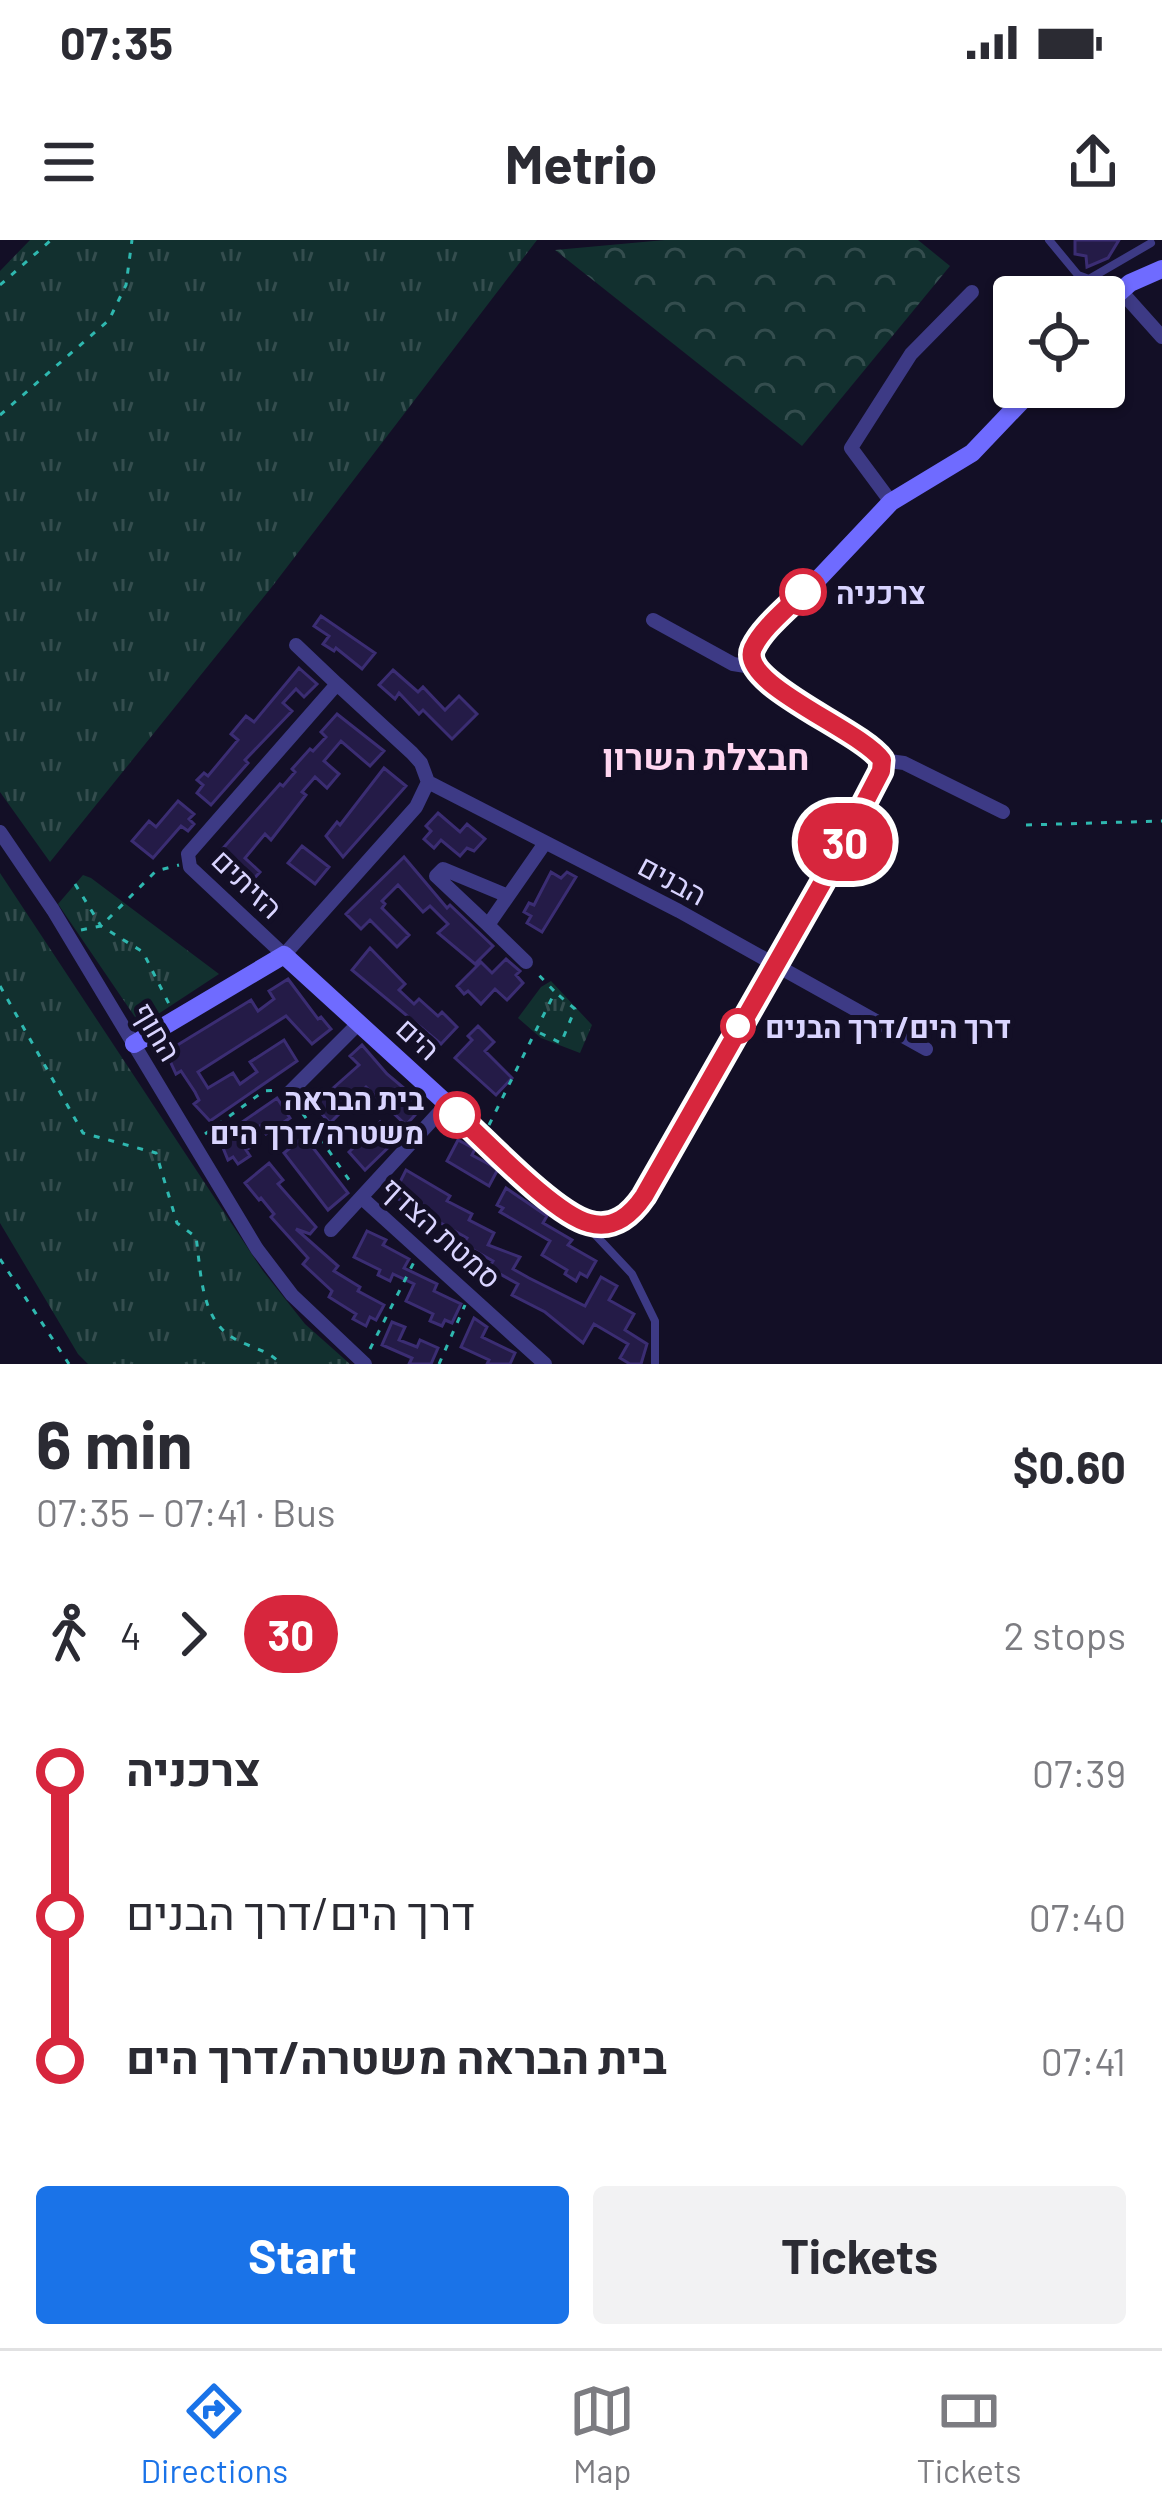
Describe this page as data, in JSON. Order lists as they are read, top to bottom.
{
  "streets": {
    "street": [
      "הבנים",
      "הזיתים",
      "החוף",
      "הים",
      "סמטת הצדף"
    ]
  },
  "crossings": [
    ["הבנים", "הזיתים"],
    ["הזיתים", "הים"]
  ],
  "districts": ["חבצלת השרון"],
  "places": ["צרכניה", "דרך הים/דרך הבנים", "בית הבראה משטרה/דרך הים"],
  "lines": ["bus line 30"],
  "page": {
    "status": "07:35",
    "header": "Metrio",
    "on_map": "30",
    "heading": ["6 min", "07:35 – 07:41 · Bus", "$0.60"],
    "legs": ["4", "30", "2 stops"],
    "list": [
      {
        "name": "צרכניה",
        "value": "07:39"
      },
      {
        "name": "דרך הים/דרך הבנים",
        "value": "07:40"
      },
      {
        "name": "בית הבראה משטרה/דרך הים",
        "value": "07:41"
      }
    ],
    "buttons": ["Start", "Tickets"],
    "tabs": ["Directions", "Map", "Tickets"]
  }
}
